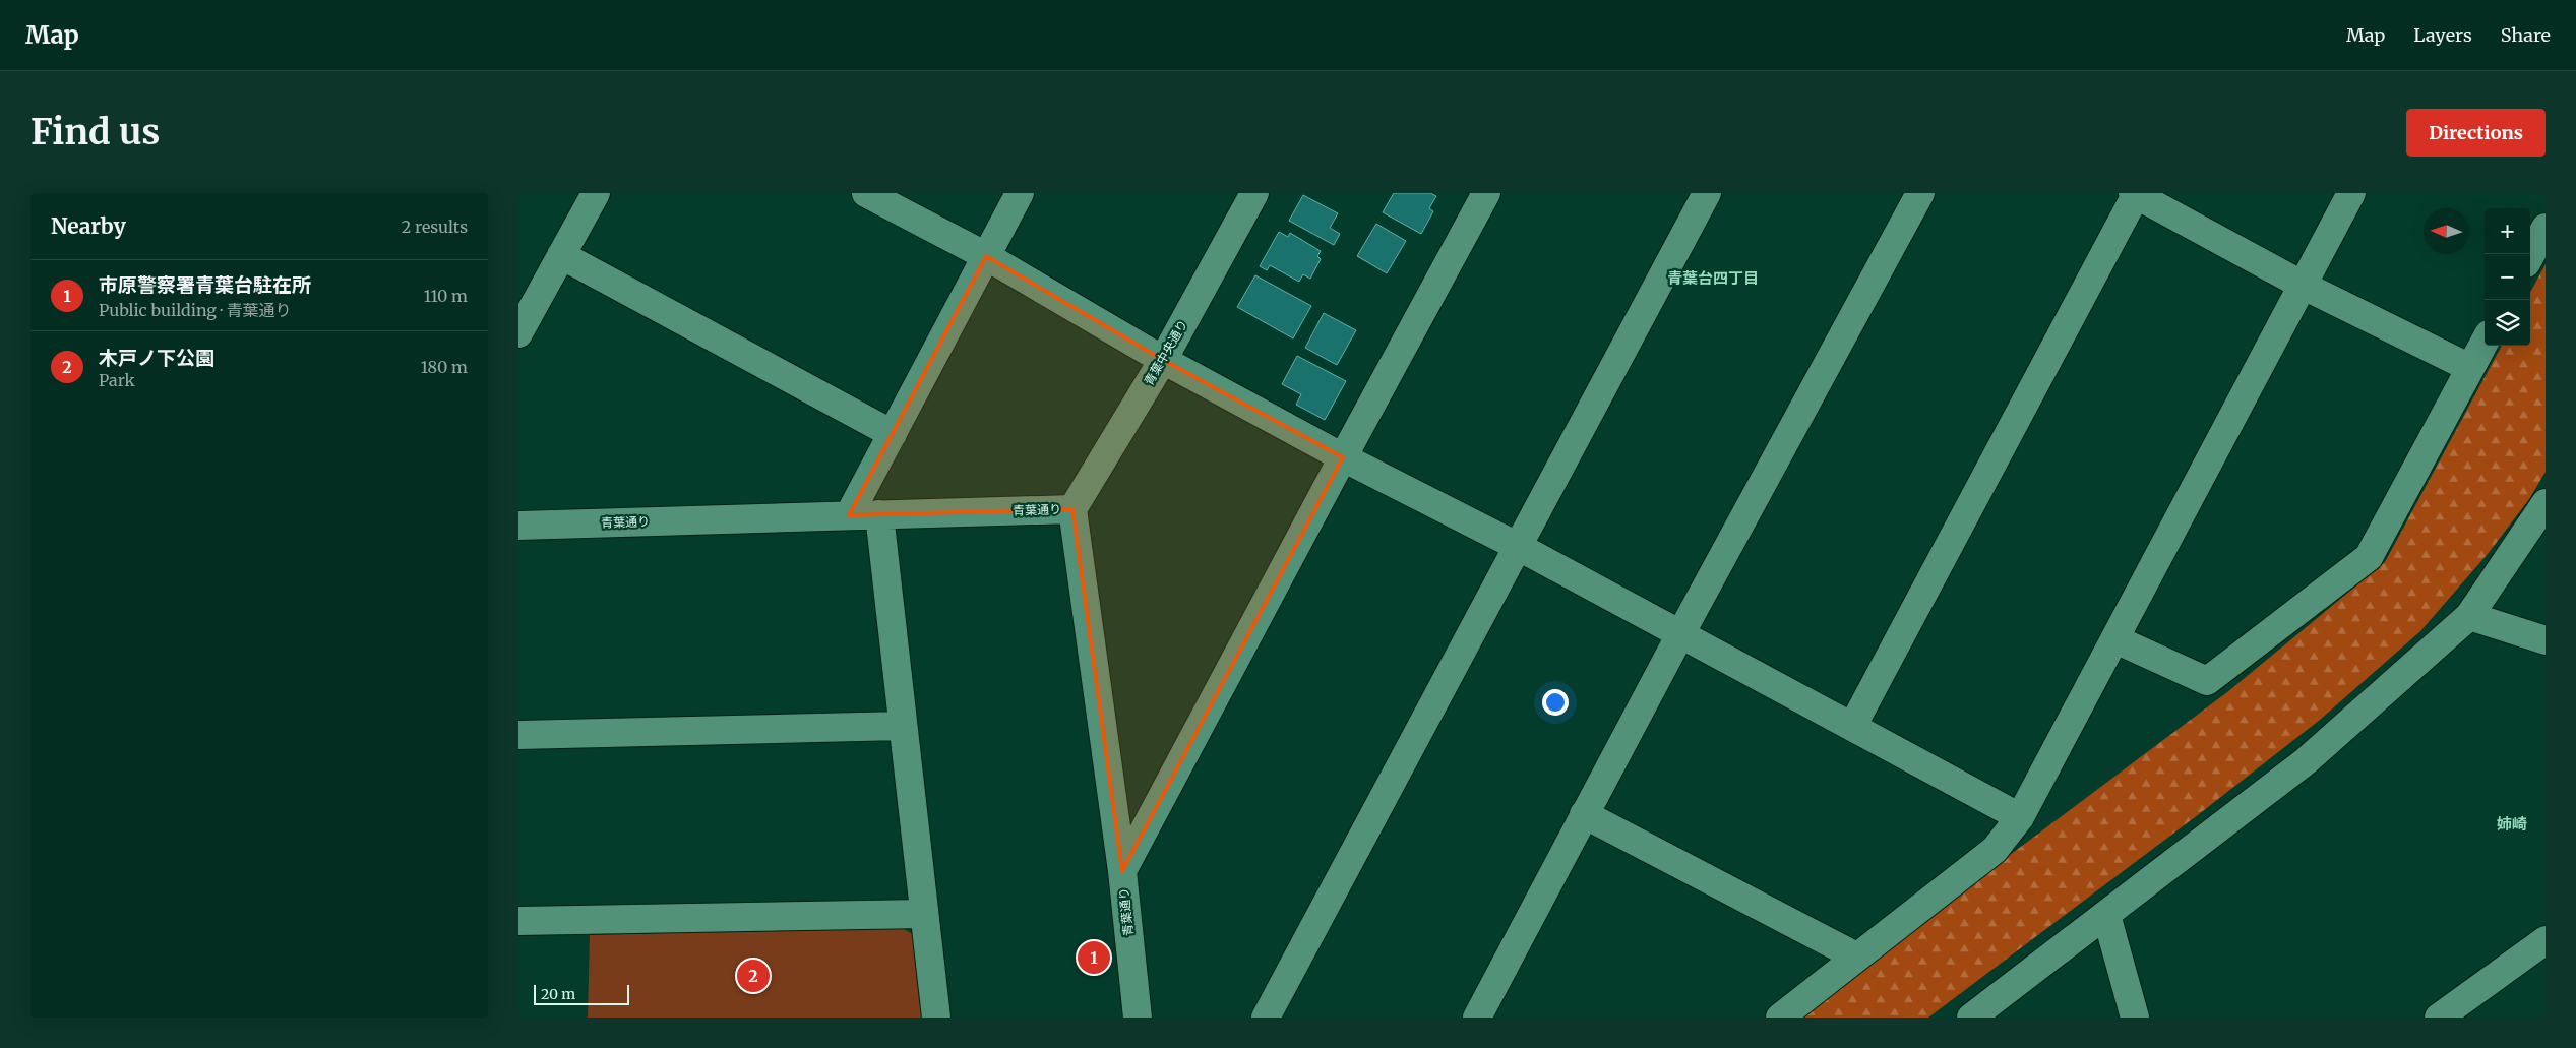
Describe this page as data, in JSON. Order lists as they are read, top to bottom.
{
  "streets": {
    "street": ["青葉中央通り", "青葉通り"]
  },
  "crossings": [
    ["青葉中央通り", "青葉通り"]
  ],
  "districts": ["青葉台四丁目", "姉崎"],
  "scale_bar": "20 m",
  "north": "left",
  "page": {
    "header": "Map",
    "nav": ["Map", "Layers", "Share"],
    "buttons": "Directions",
    "title": "Find us",
    "heading": ["Nearby", "2 results"],
    "map_buttons": ["+", "−"],
    "list": [
      {
        "mark": "1",
        "name": "市原警察署青葉台駐在所",
        "note": "Public building · 青葉通り",
        "value": "110 m"
      },
      {
        "mark": "2",
        "name": "木戸ノ下公園",
        "note": "Park",
        "value": "180 m"
      }
    ],
    "pins": ["1", "2"],
    "scale": "20 m"
  }
}
